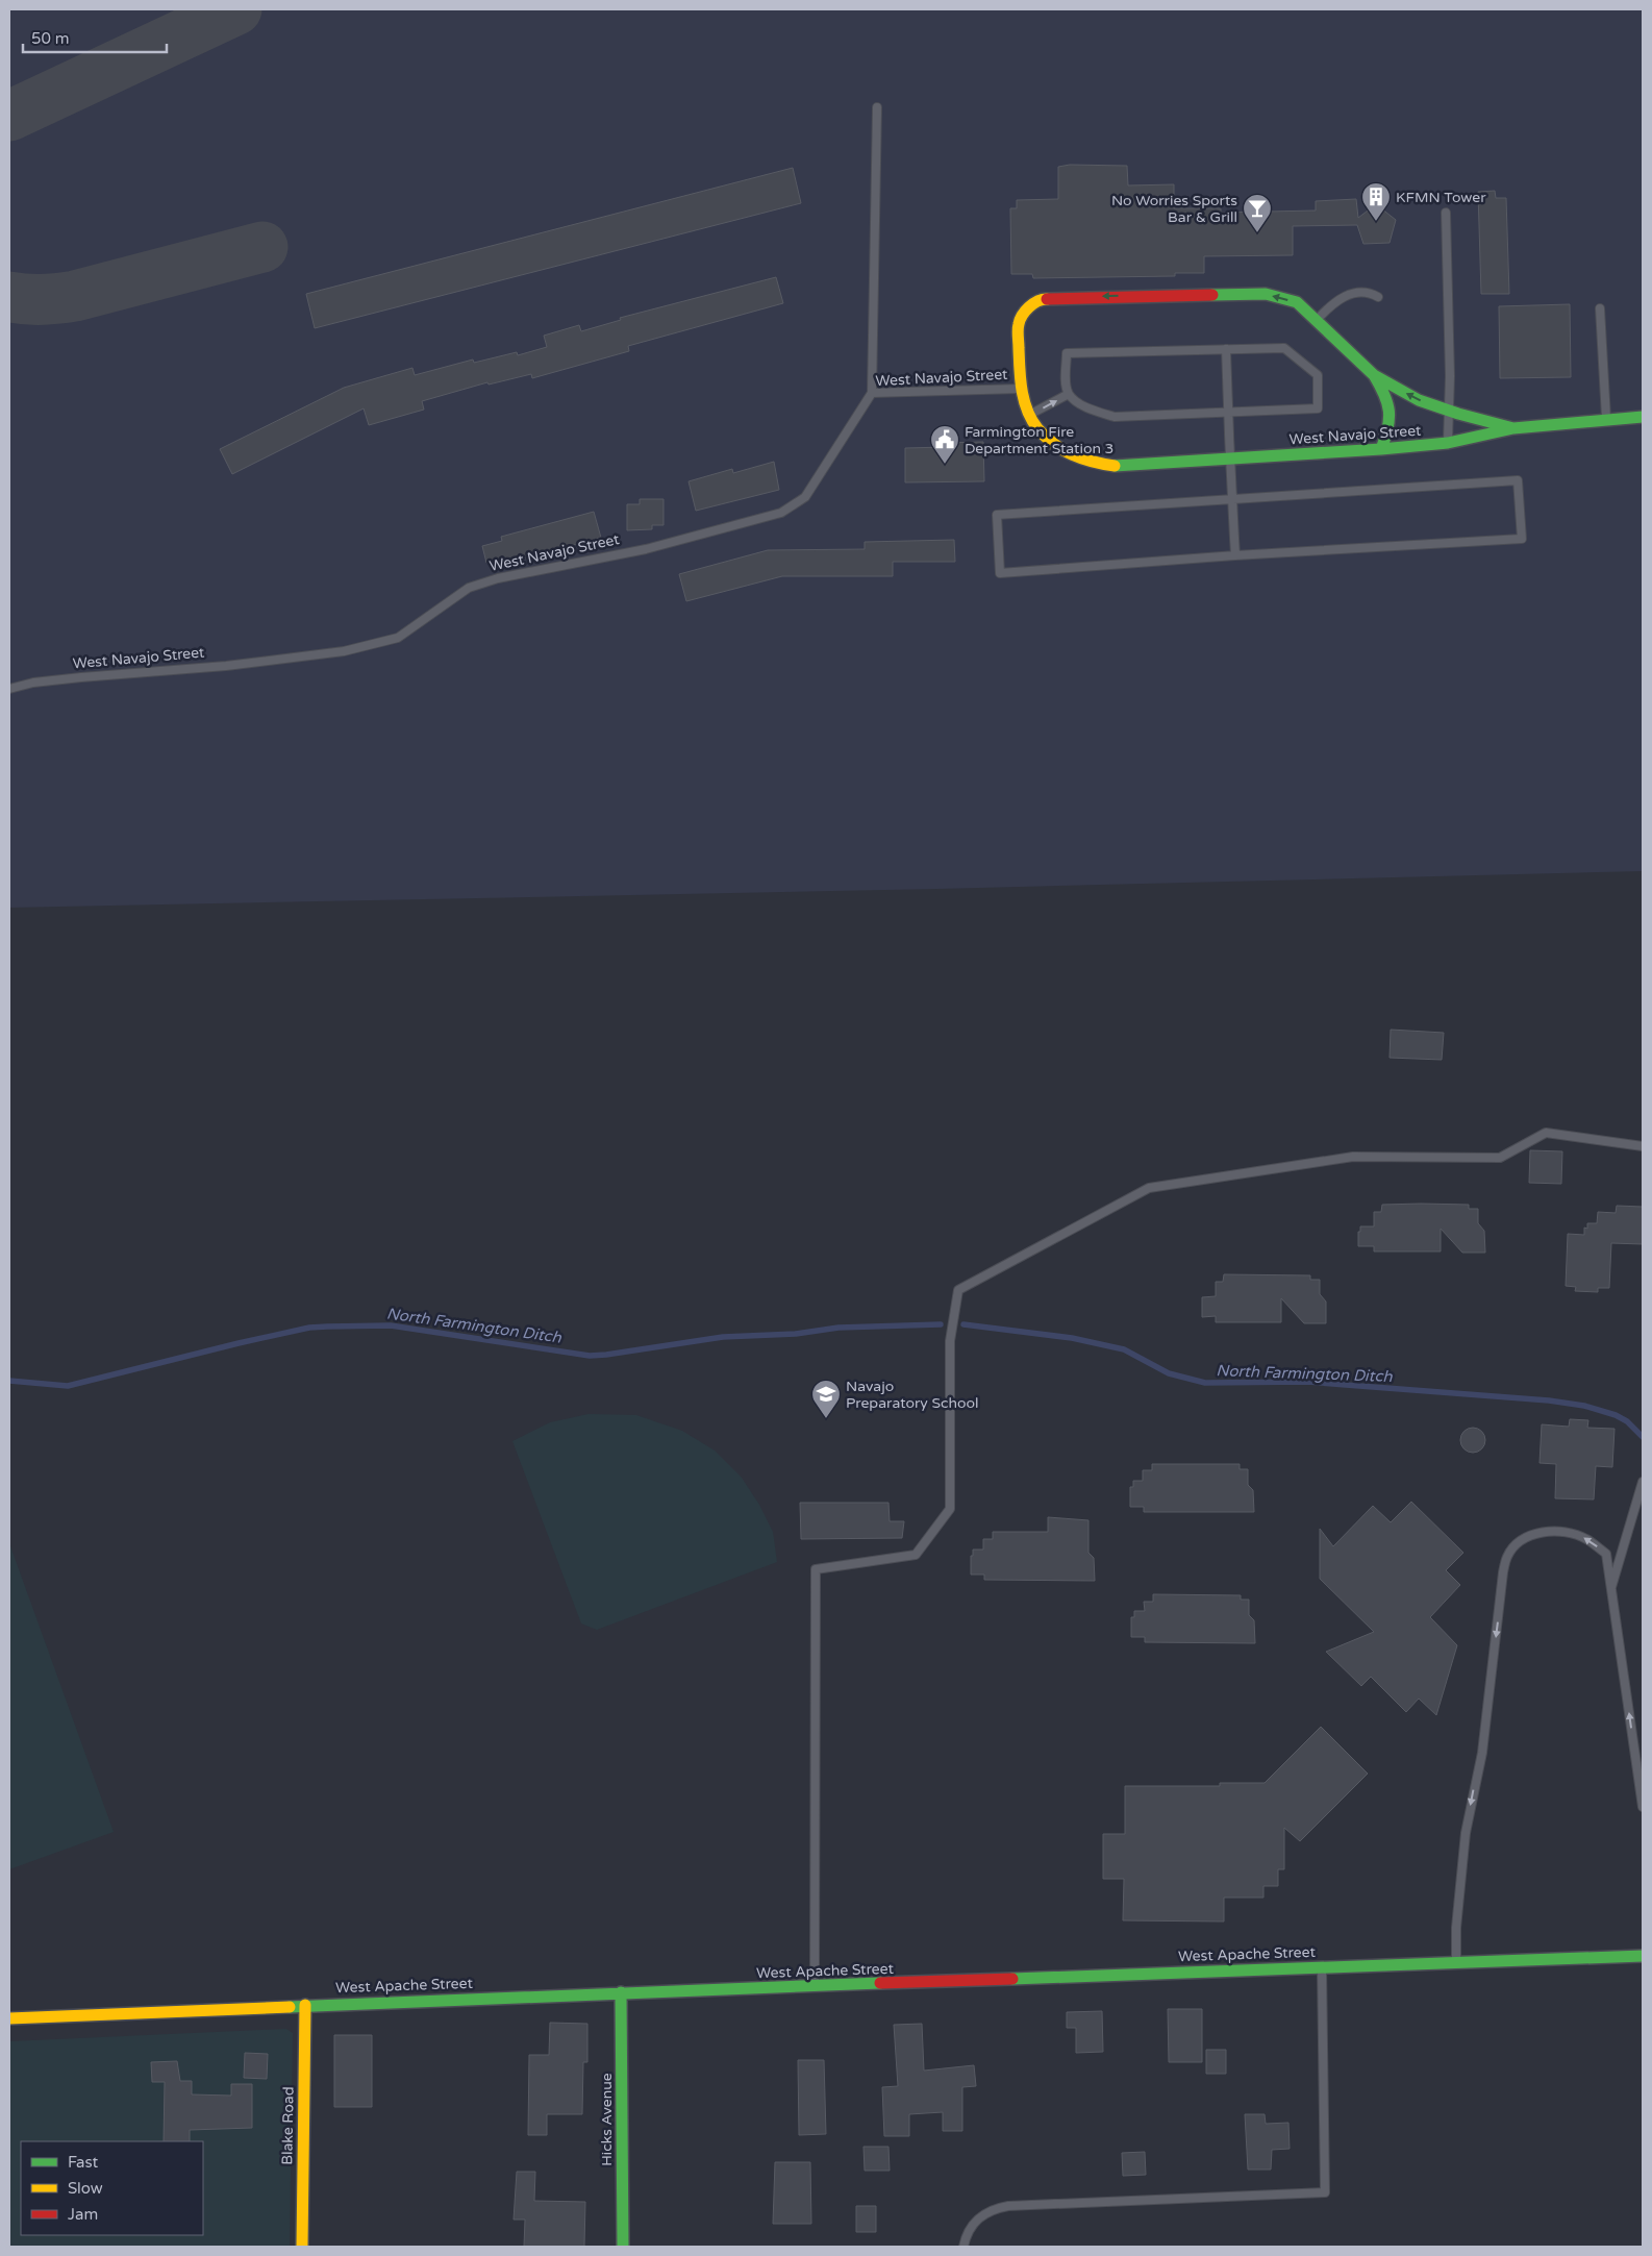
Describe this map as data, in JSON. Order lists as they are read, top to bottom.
{
  "streets": {
    "street": [
      "West Navajo Street",
      "West Apache Street",
      "Hicks Avenue",
      "Blake Road"
    ]
  },
  "crossings": [
    ["West Apache Street", "Hicks Avenue"],
    ["West Apache Street", "Blake Road"]
  ],
  "water": ["North Farmington Ditch"],
  "places": {
    "building": ["KFMN Tower"],
    "bar": ["No Worries Sports Bar & Grill"],
    "public building": ["Farmington Fire Department Station 3"],
    "school or university": ["Navajo Preparatory School"]
  },
  "legend": ["Fast", "Slow", "Jam"],
  "scale_bar": "50 m"
}
